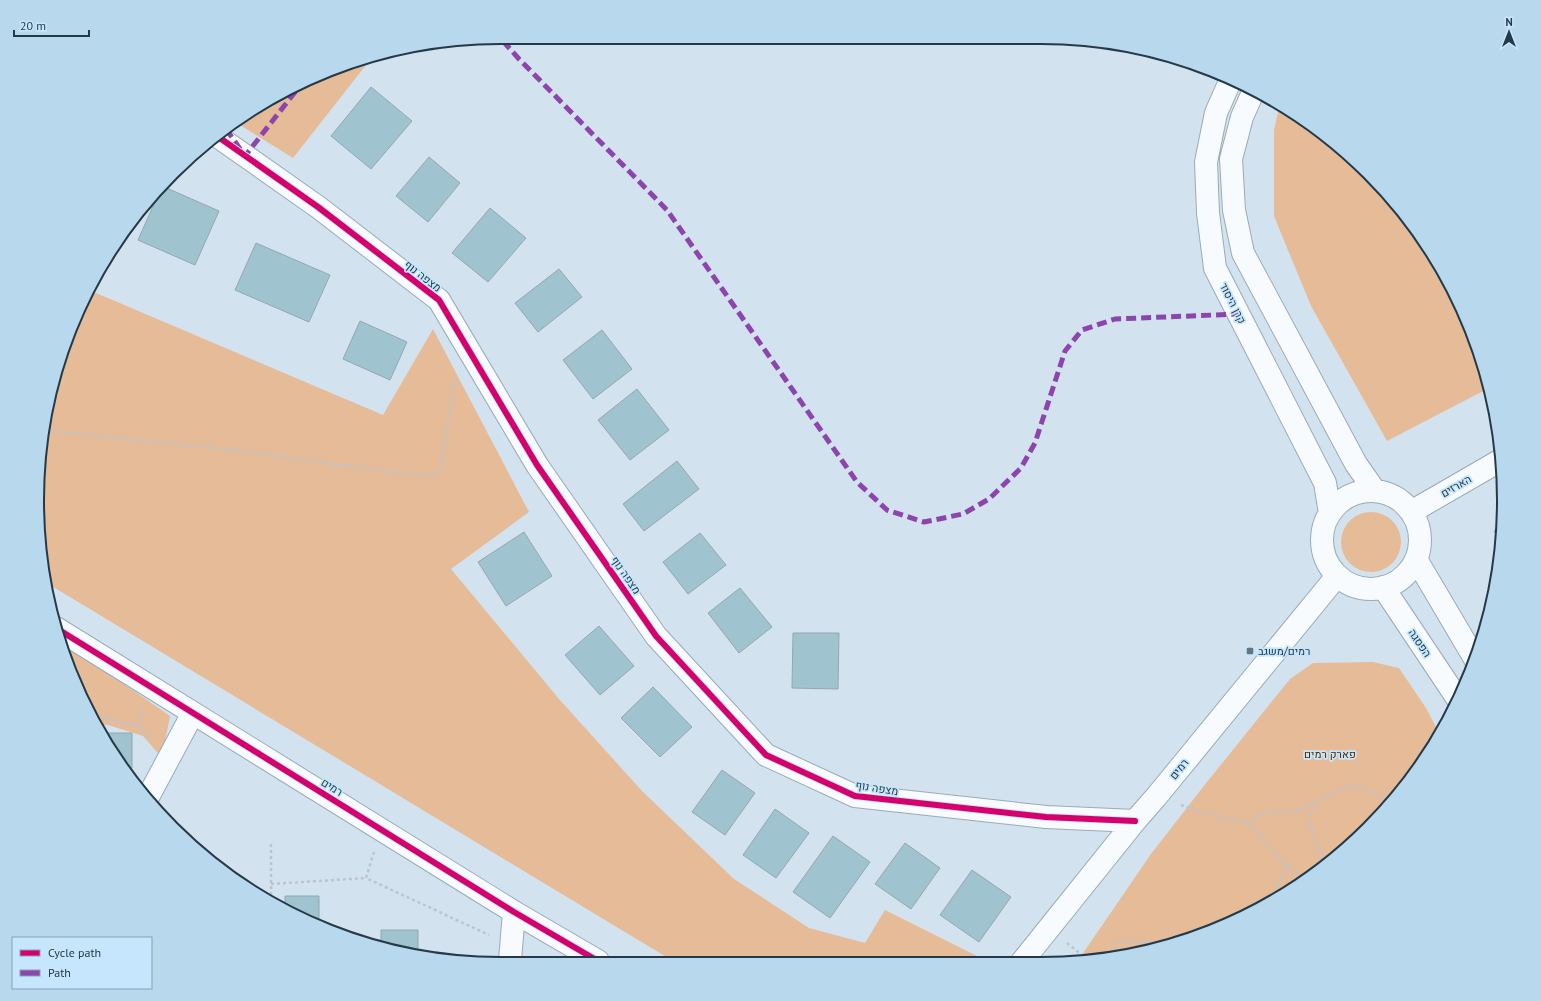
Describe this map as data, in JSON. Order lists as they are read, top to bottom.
{
  "streets": {
    "street": [
      "מצפה נוף",
      "קרן היסוד",
      "הארזים",
      "הפסגה",
      "רמים"
    ]
  },
  "crossings": [
    ["מצפה נוף", "רמים"],
    ["קרן היסוד", "הארזים"],
    ["קרן היסוד", "הפסגה"],
    ["קרן היסוד", "רמים"],
    ["הארזים", "הפסגה"],
    ["הארזים", "רמים"],
    ["הפסגה", "רמים"]
  ],
  "parks": ["פארק רמים"],
  "places": {
    "transit": ["רמים/משגב"]
  },
  "legend": ["Cycle path", "Path"],
  "scale_bar": "20 m",
  "north": "top"
}
